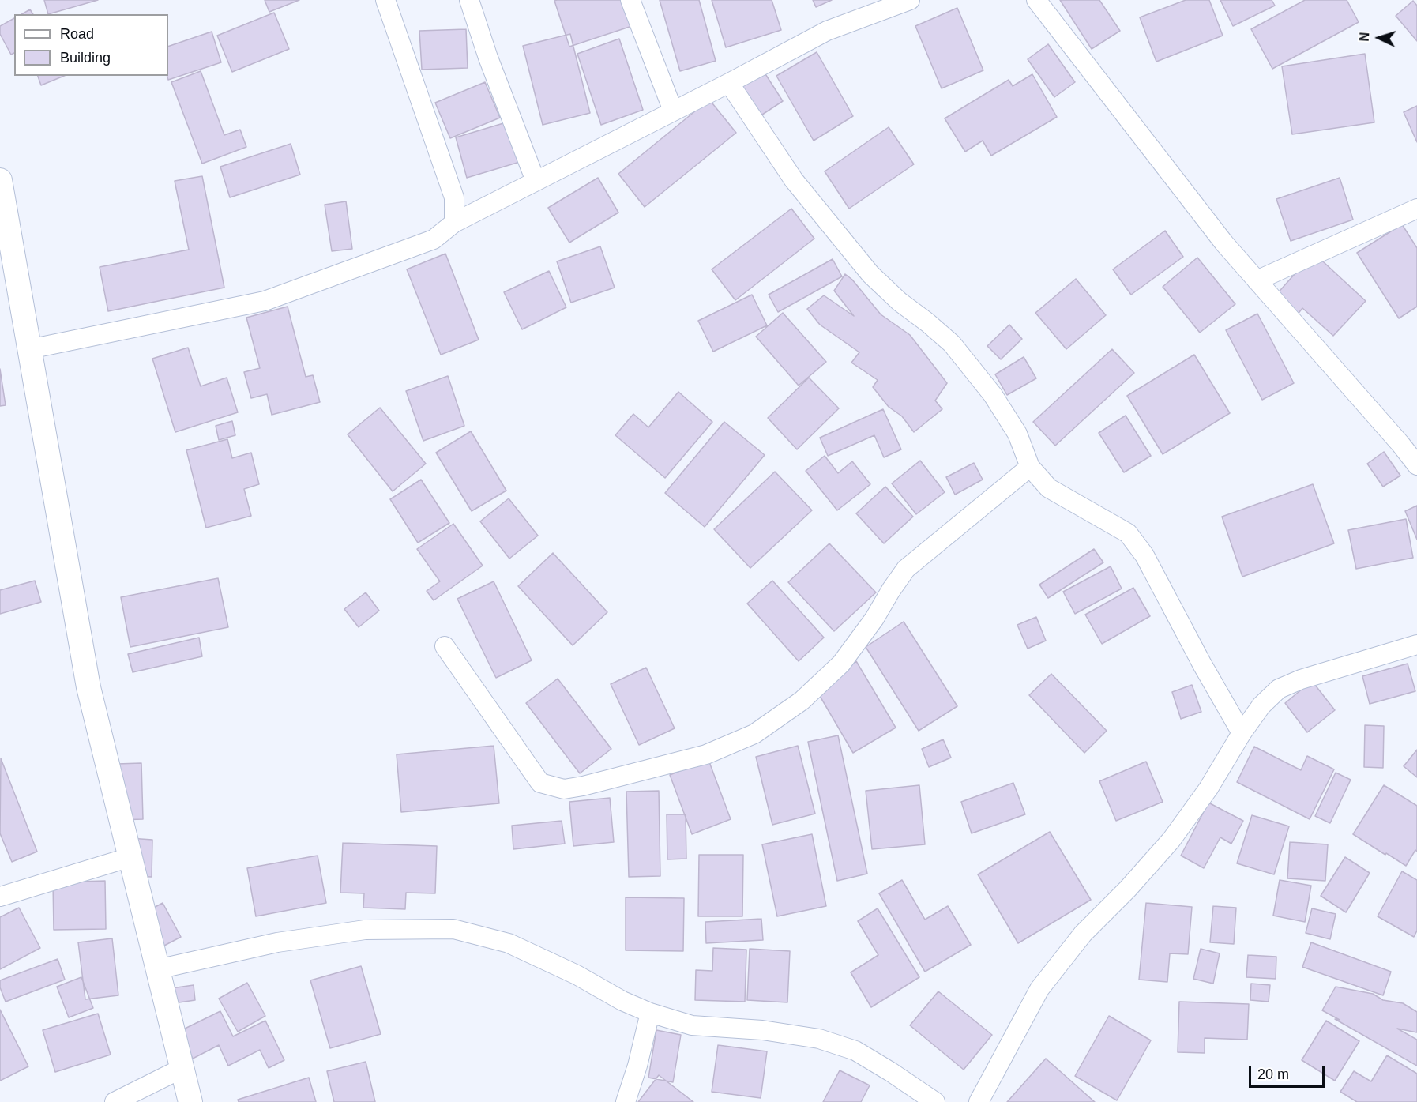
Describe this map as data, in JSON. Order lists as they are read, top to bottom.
{
  "legend": ["Road", "Building"],
  "scale_bar": "20 m",
  "north": "left"
}
